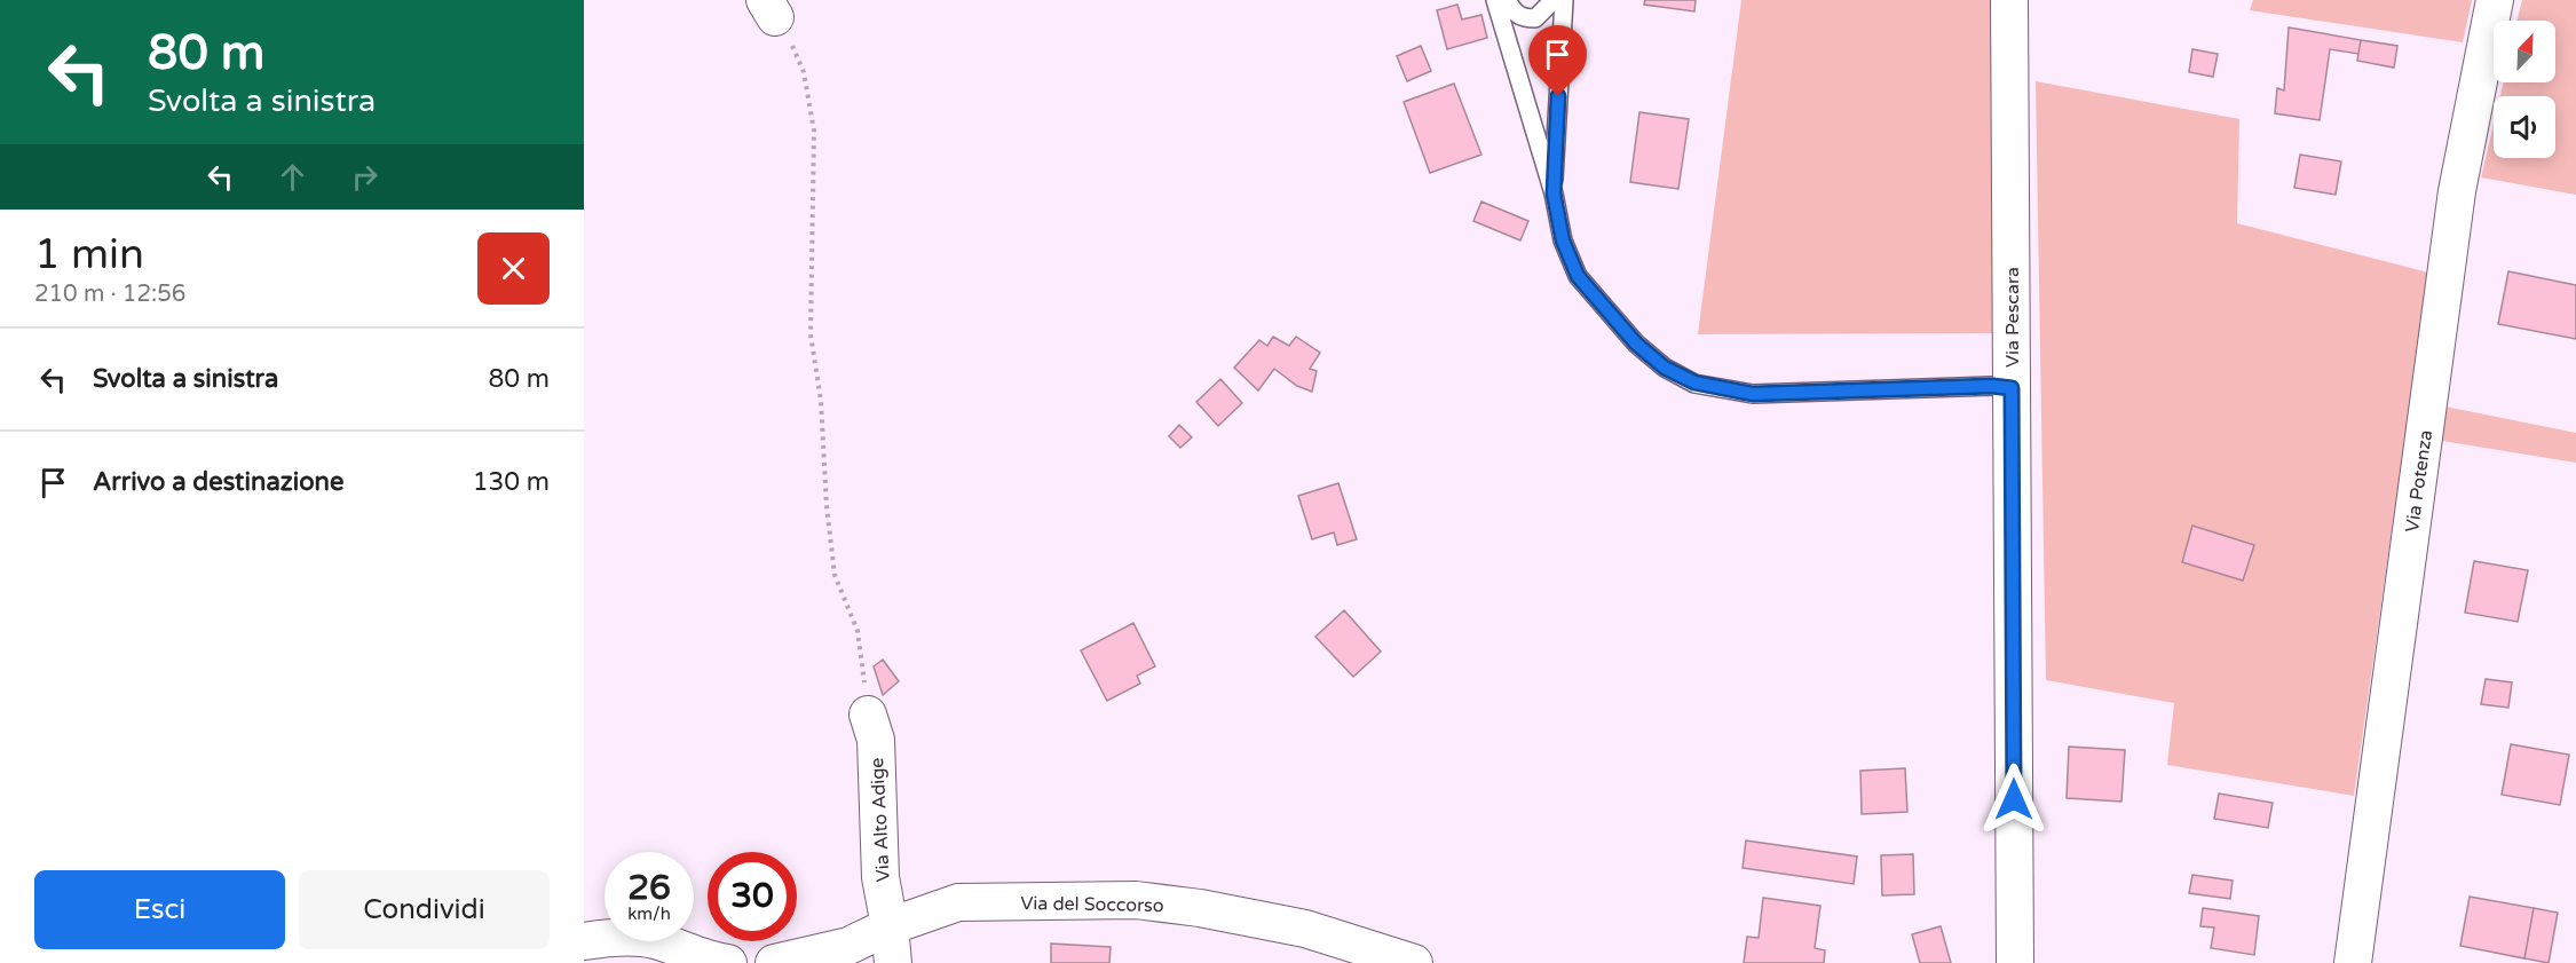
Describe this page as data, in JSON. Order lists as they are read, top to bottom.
{
  "streets": {
    "street": [
      "Via Pescara",
      "Via Potenza",
      "Via Alto Adige",
      "Via del Soccorso"
    ]
  },
  "crossings": [
    ["Via Alto Adige", "Via del Soccorso"]
  ],
  "north": "top right",
  "page": {
    "turn": ["80 m", "Svolta a sinistra"],
    "heading": ["1 min", "210 m · 12:56"],
    "list": [
      {
        "name": "Svolta a sinistra",
        "value": "80 m"
      },
      {
        "name": "Arrivo a destinazione",
        "value": "130 m"
      }
    ],
    "speed": "26 km/h",
    "limit": "30",
    "buttons": ["Esci", "Condividi"]
  }
}
